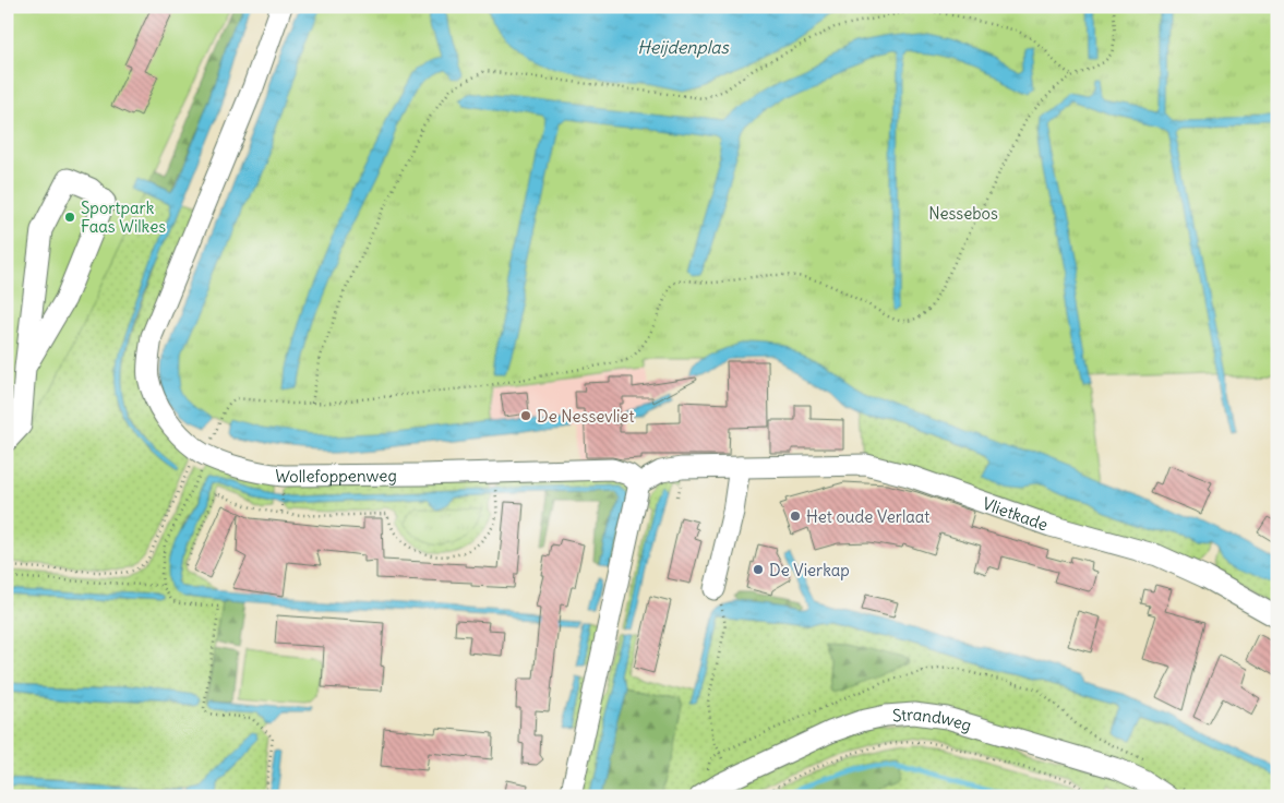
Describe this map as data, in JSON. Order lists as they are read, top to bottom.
{
  "streets": {
    "street": ["Wollefoppenweg", "Vlietkade", "Strandweg"]
  },
  "crossings": [
    ["Wollefoppenweg", "Vlietkade"]
  ],
  "water": ["Heijdenplas"],
  "parks": ["Nessebos"],
  "places": [
    "Sportpark Faas Wilkes",
    "De Nessevliet",
    "Het oude Verlaat",
    "De Vierkap"
  ]
}
